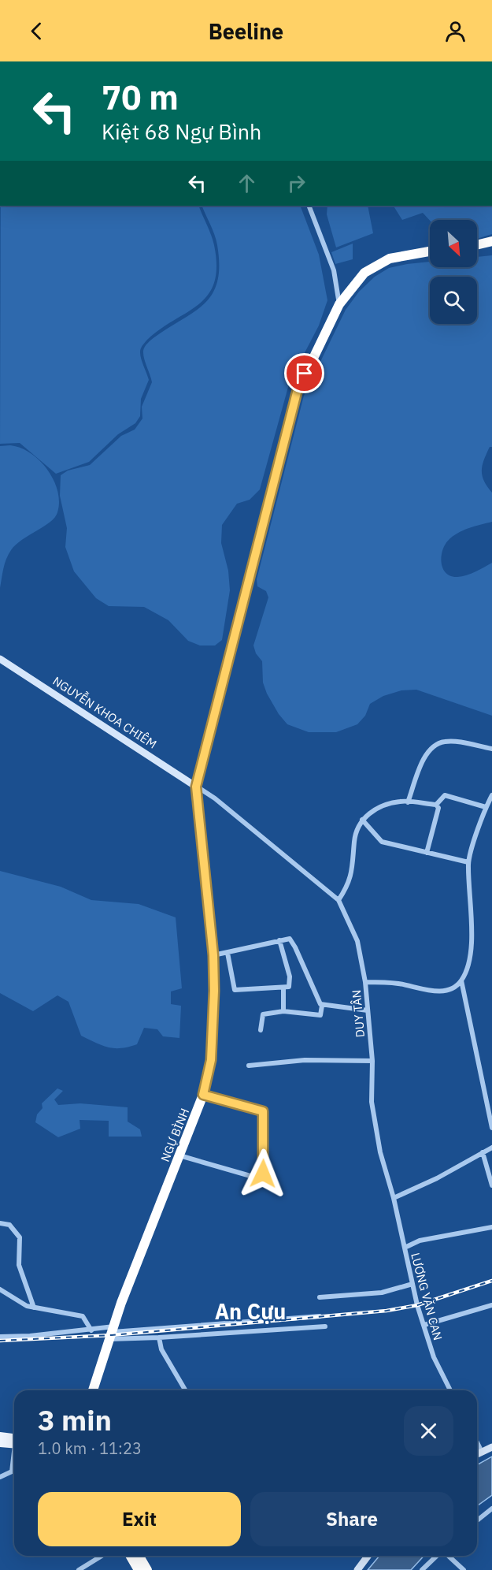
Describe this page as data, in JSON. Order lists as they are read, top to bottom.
{
  "streets": {
    "highway": ["NGỰ BÌNH"],
    "street": ["NGUYỄN KHOA CHIÊM", "DUY TÂN", "LƯƠNG VĂN CAN"]
  },
  "crossings": [
    ["NGUYỄN KHOA CHIÊM", "DUY TÂN"],
    ["NGUYỄN KHOA CHIÊM", "NGỰ BÌNH"],
    ["DUY TÂN", "NGỰ BÌNH"],
    ["DUY TÂN", "LƯƠNG VĂN CAN"]
  ],
  "districts": ["An Cựu"],
  "north": "bottom right",
  "page": {
    "header": "Beeline",
    "turn": ["70 m", "Kiệt 68 Ngự Bình"],
    "heading": ["3 min", "1.0 km · 11:23"],
    "buttons": ["Exit", "Share"]
  }
}
